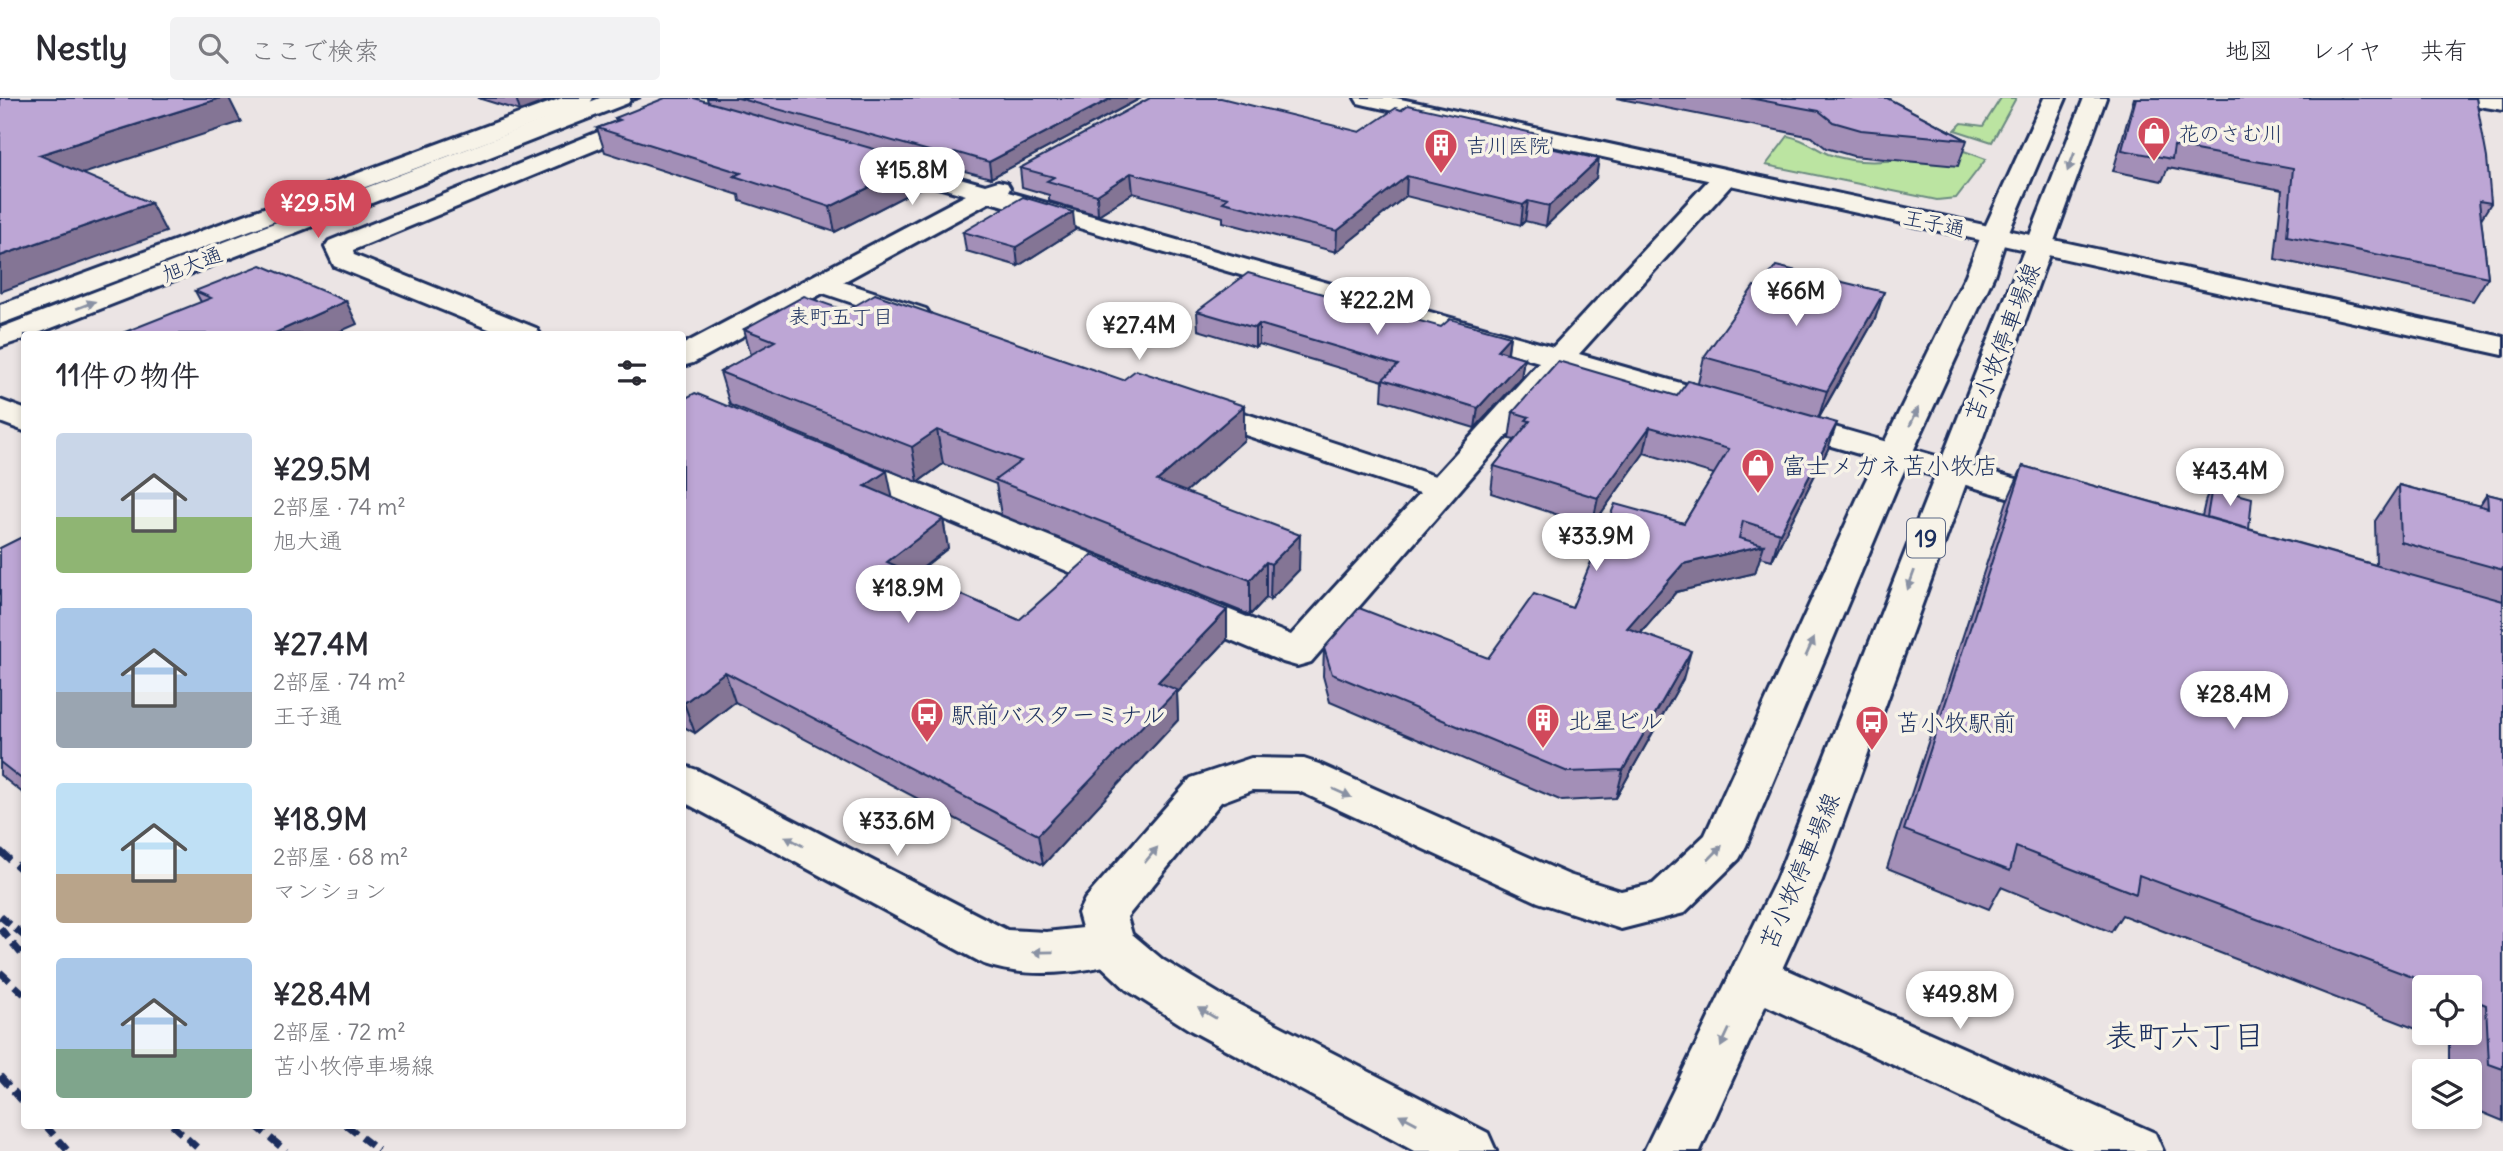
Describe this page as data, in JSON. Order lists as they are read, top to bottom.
{
  "streets": {
    "street": [
      "王子通",
      "旭大通",
      "苫小牧停車場線",
      "19"
    ]
  },
  "crossings": [
    ["王子通", "苫小牧停車場線"]
  ],
  "districts": ["表町五丁目", "表町六丁目"],
  "places": {
    "shop": ["花のさむ川", "富士メガネ苫小牧店"],
    "building": ["吉川医院", "北星ビル"],
    "bus stop": ["駅前バスターミナル", "苫小牧駅前"]
  },
  "page": {
    "header": "Nestly",
    "search": "ここで検索",
    "nav": ["地図", "レイヤ", "共有"],
    "price": [
      "¥15.8M",
      "¥29.5M",
      "¥66M",
      "¥22.2M",
      "¥27.4M",
      "¥43.4M",
      "¥33.9M",
      "¥18.9M",
      "¥28.4M",
      "¥33.6M",
      "¥49.8M"
    ],
    "heading": "11件の物件",
    "list": [
      {
        "name": "¥29.5M",
        "note": "2部屋 · 74 m² · 旭大通"
      },
      {
        "name": "¥27.4M",
        "note": "2部屋 · 74 m² · 王子通"
      },
      {
        "name": "¥18.9M",
        "note": "2部屋 · 68 m² · マンション"
      },
      {
        "name": "¥28.4M",
        "note": "2部屋 · 72 m² · 苫小牧停車場線"
      }
    ]
  }
}
